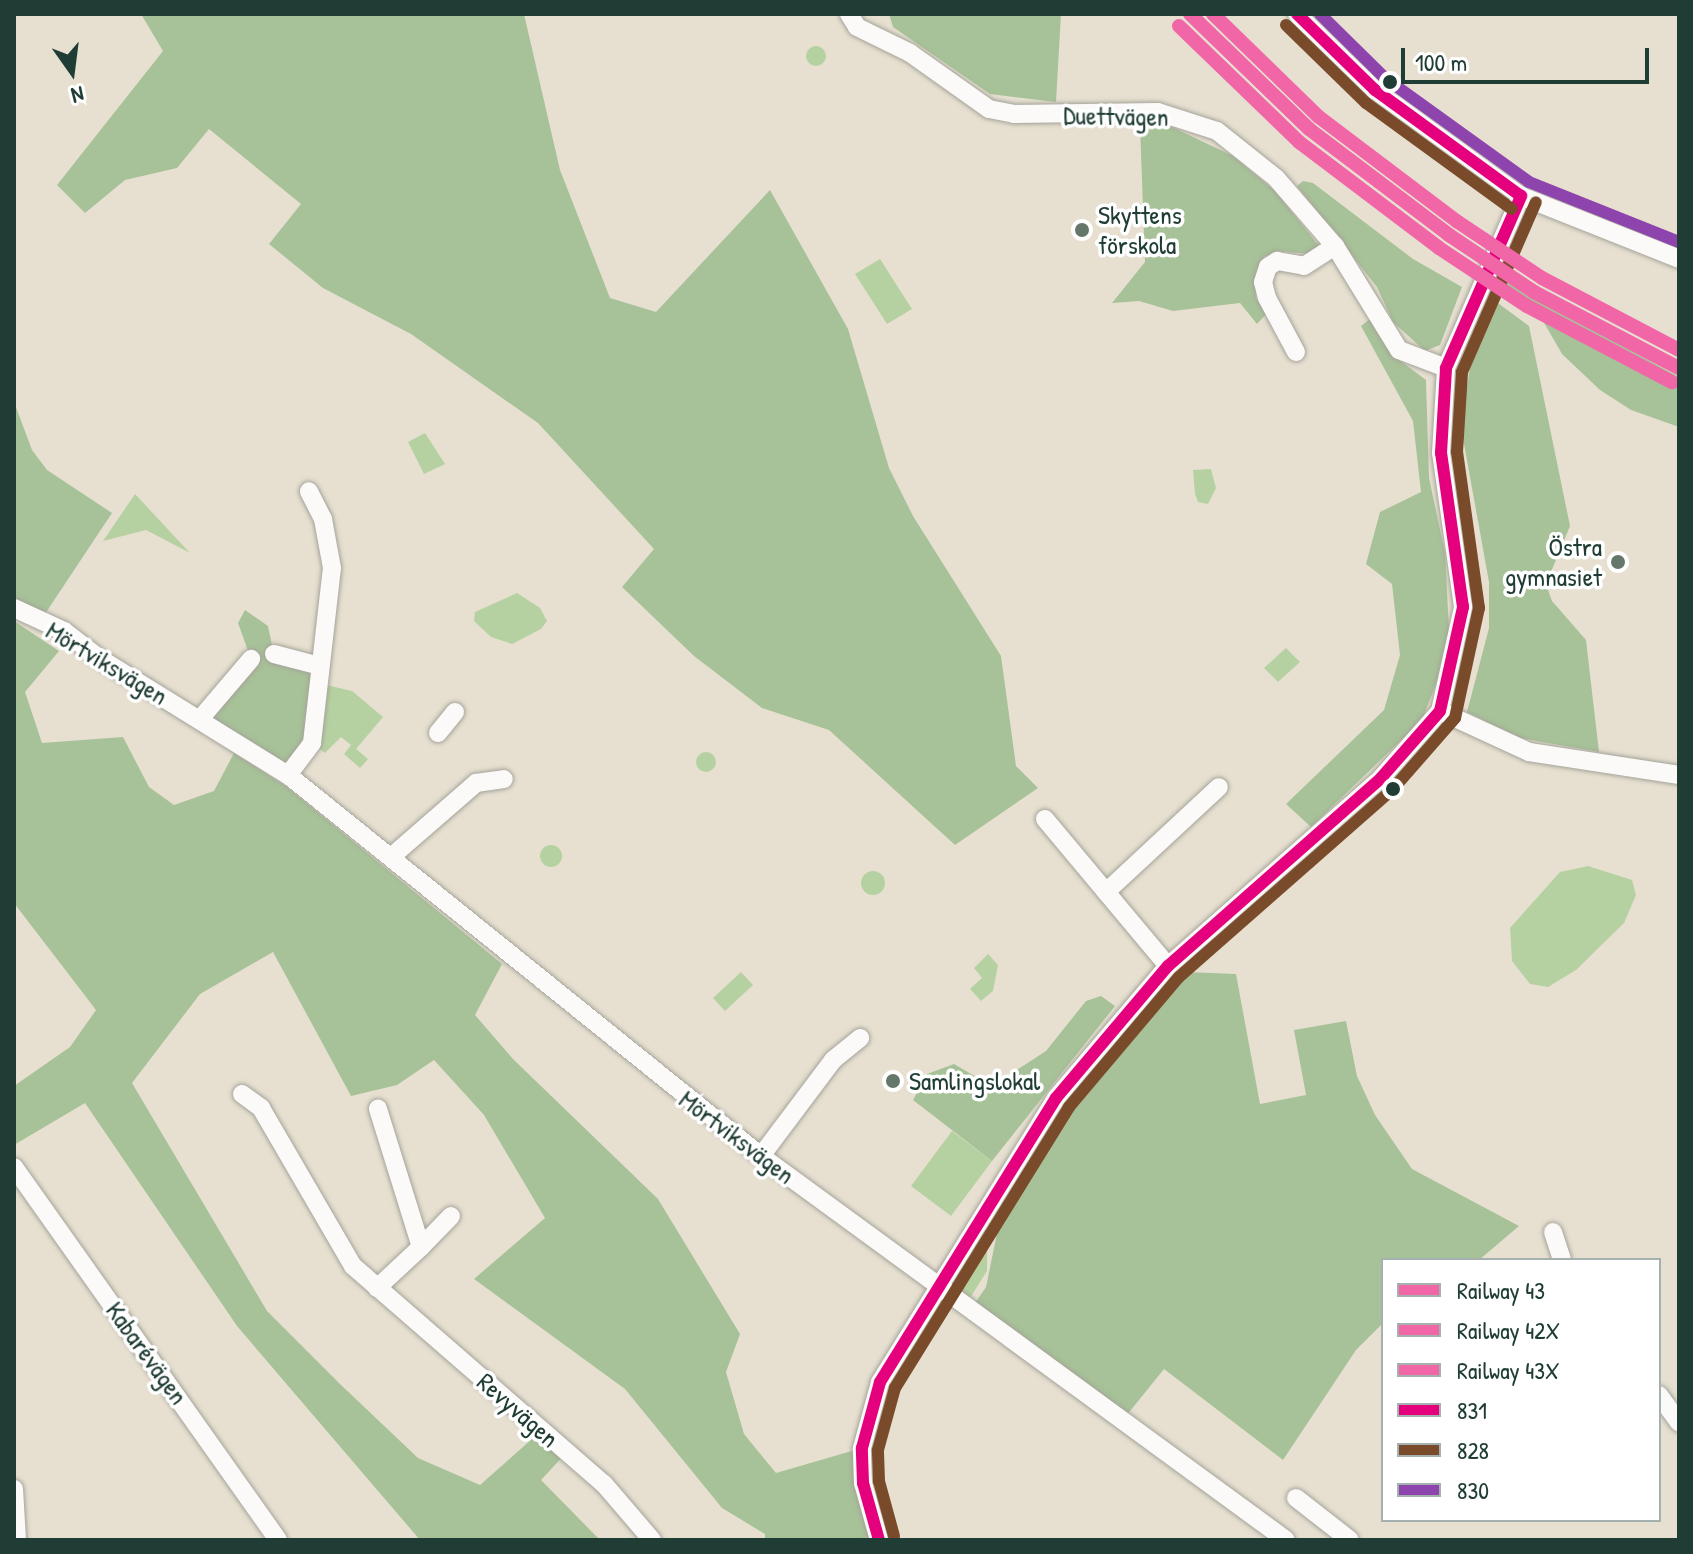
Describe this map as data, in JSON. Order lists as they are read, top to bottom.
{
  "streets": {
    "street": [
      "Duettvägen",
      "Mörtviksvägen",
      "Kabarévägen",
      "Revyvägen"
    ]
  },
  "places": ["Skyttens förskola", "Östra gymnasiet", "Samlingslokal"],
  "lines": [
    "rail line 43",
    "rail line 43X",
    "transit line 831",
    "transit line 830",
    "transit line 828",
    "rail line 42X"
  ],
  "legend": [
    "Railway 43",
    "Railway 42X",
    "Railway 43X",
    "831",
    "828",
    "830"
  ],
  "scale_bar": "100 m",
  "north": "bottom"
}
